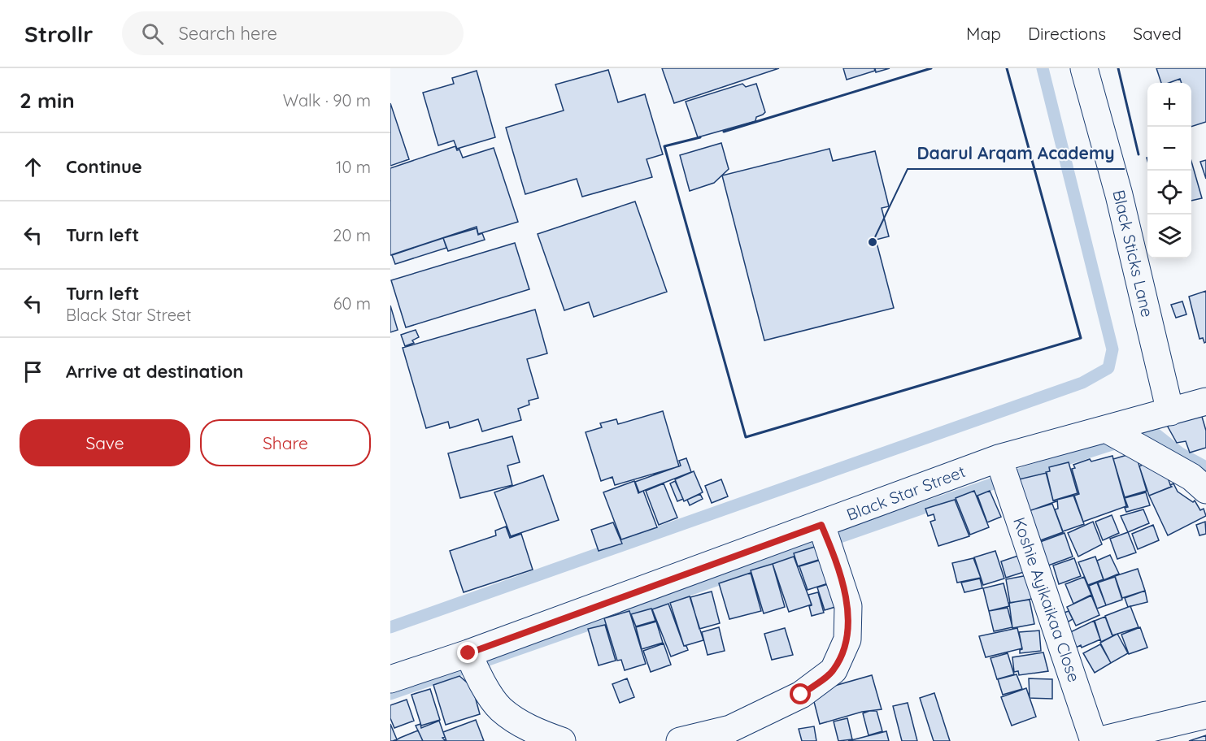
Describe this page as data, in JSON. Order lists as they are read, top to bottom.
{
  "streets": {
    "street": ["Black Sticks Lane", "Black Star Street", "Koshie Ayikaikaa Close"]
  },
  "crossings": [
    ["Black Sticks Lane", "Black Star Street"],
    ["Black Star Street", "Koshie Ayikaikaa Close"]
  ],
  "places": ["Daarul Arqam Academy"],
  "page": {
    "header": "Strollr",
    "search": "Search here",
    "nav": ["Map", "Directions", "Saved"],
    "heading": ["2 min", "Walk · 90 m"],
    "map_buttons": ["+", "−"],
    "list": [
      ["Continue", "10 m"],
      ["Turn left", "20 m"],
      ["Turn left", "Black Star Street", "60 m"],
      "Arrive at destination"
    ],
    "buttons": ["Save", "Share"]
  }
}
